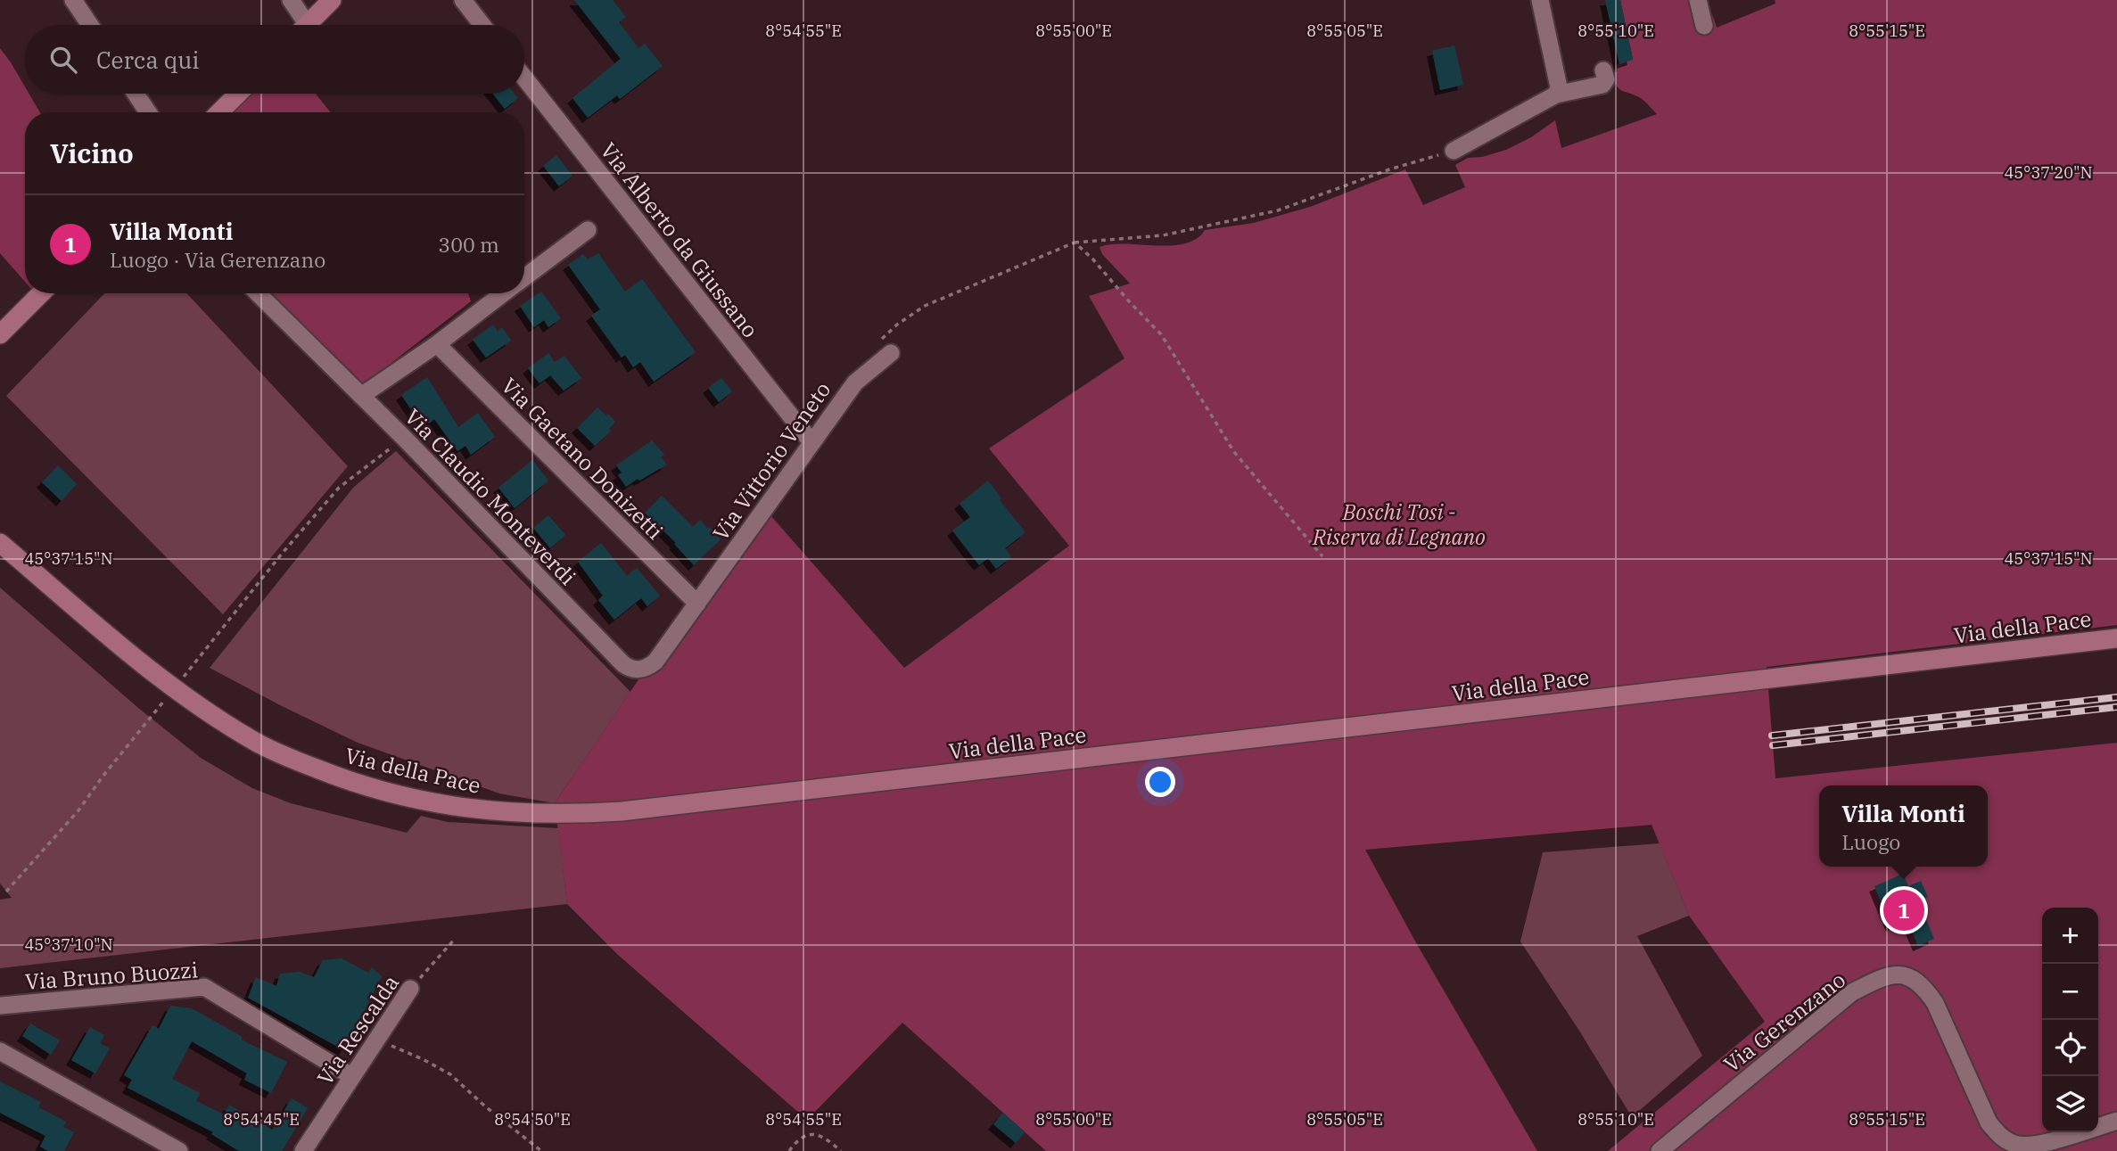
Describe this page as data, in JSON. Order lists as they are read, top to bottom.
{
  "streets": {
    "main road": ["Via della Pace"],
    "street": [
      "Via Alberto da Giussano",
      "Via Gaetano Donizetti",
      "Via Vittorio Veneto",
      "Via Claudio Monteverdi",
      "Via Bruno Buozzi",
      "Via Gerenzano",
      "Via Rescalda"
    ]
  },
  "crossings": [
    ["Via Alberto da Giussano", "Via Vittorio Veneto"],
    ["Via Gaetano Donizetti", "Via Vittorio Veneto"],
    ["Via Gaetano Donizetti", "Via Claudio Monteverdi"],
    ["Via Vittorio Veneto", "Via Claudio Monteverdi"],
    ["Via Bruno Buozzi", "Via Rescalda"]
  ],
  "parks": ["Boschi Tosi - Riserva di Legnano"],
  "page": {
    "search": "Cerca qui",
    "heading": "Vicino",
    "list": [
      {
        "mark": "1",
        "name": "Villa Monti",
        "note": "Luogo · Via Gerenzano",
        "value": "300 m"
      }
    ],
    "popup": ["Villa Monti", "Luogo"],
    "pins": "1",
    "map_buttons": ["+", "−"]
  },
  "coordinates": [
    "8°54'55\"E",
    "8°55'00\"E",
    "8°55'05\"E",
    "8°55'10\"E",
    "8°55'15\"E",
    "45°37'20\"N",
    "45°37'15\"N",
    "45°37'10\"N",
    "8°54'45\"E",
    "8°54'50\"E"
  ]
}
